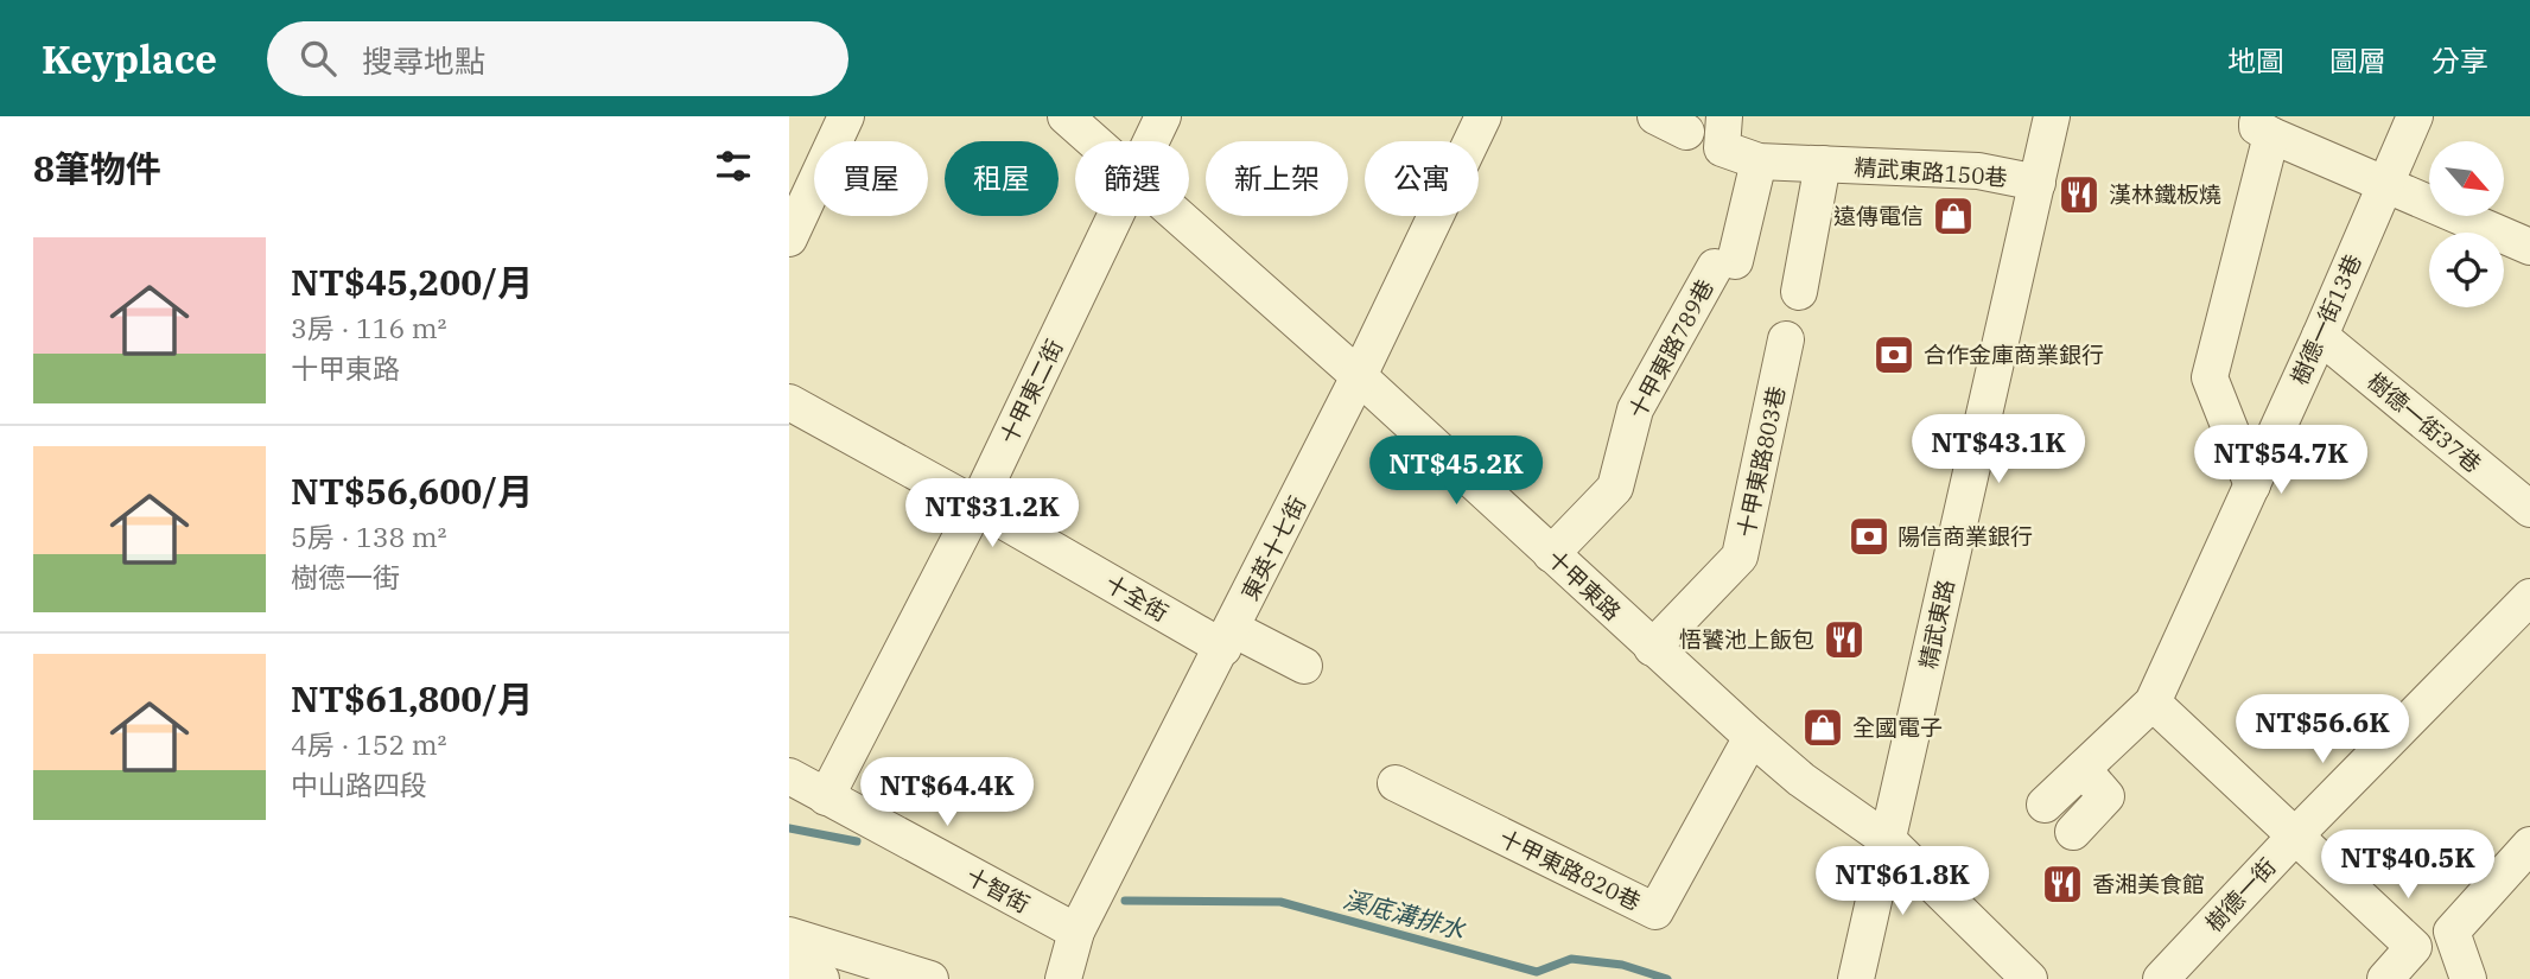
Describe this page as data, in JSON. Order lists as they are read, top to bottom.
{
  "streets": {
    "street": [
      "精武東路150巷",
      "樹德一街13巷",
      "十甲東路789巷",
      "十甲東二街",
      "樹德一街37巷",
      "十甲東路803巷",
      "東英十七街",
      "十甲東路",
      "十全街",
      "精武東路",
      "十甲東路820巷",
      "十智街",
      "樹德一街"
    ]
  },
  "crossings": [
    ["精武東路150巷", "十甲東路789巷"],
    ["精武東路150巷", "精武東路"],
    ["樹德一街13巷", "樹德一街37巷"],
    ["十甲東路789巷", "十甲東路"],
    ["十甲東二街", "十全街"],
    ["十甲東二街", "十智街"],
    ["十甲東路803巷", "十甲東路"],
    ["東英十七街", "十甲東路"],
    ["東英十七街", "十全街"],
    ["東英十七街", "十智街"],
    ["十甲東路", "精武東路"],
    ["十甲東路", "十甲東路820巷"]
  ],
  "water": ["溪底溝排水"],
  "places": {
    "restaurant": ["漢林鐵板燒", "悟饕池上飯包", "香湘美食館"],
    "shop": ["遠傳電信", "全國電子"],
    "bank": ["合作金庫商業銀行", "陽信商業銀行"]
  },
  "north": "bottom right",
  "page": {
    "header": "Keyplace",
    "search": "搜尋地點",
    "nav": ["地圖", "圖層", "分享"],
    "heading": "8筆物件",
    "chip": [
      "買屋",
      "租屋",
      "篩選",
      "新上架",
      "公寓"
    ],
    "list": [
      {
        "name": "NT$45,200/月",
        "note": "3房 · 116 m² · 十甲東路"
      },
      {
        "name": "NT$56,600/月",
        "note": "5房 · 138 m² · 樹德一街"
      },
      {
        "name": "NT$61,800/月",
        "note": "4房 · 152 m² · 中山路四段"
      }
    ],
    "price": [
      "NT$43.1K",
      "NT$54.7K",
      "NT$45.2K",
      "NT$31.2K",
      "NT$56.6K",
      "NT$64.4K",
      "NT$40.5K",
      "NT$61.8K"
    ]
  }
}
